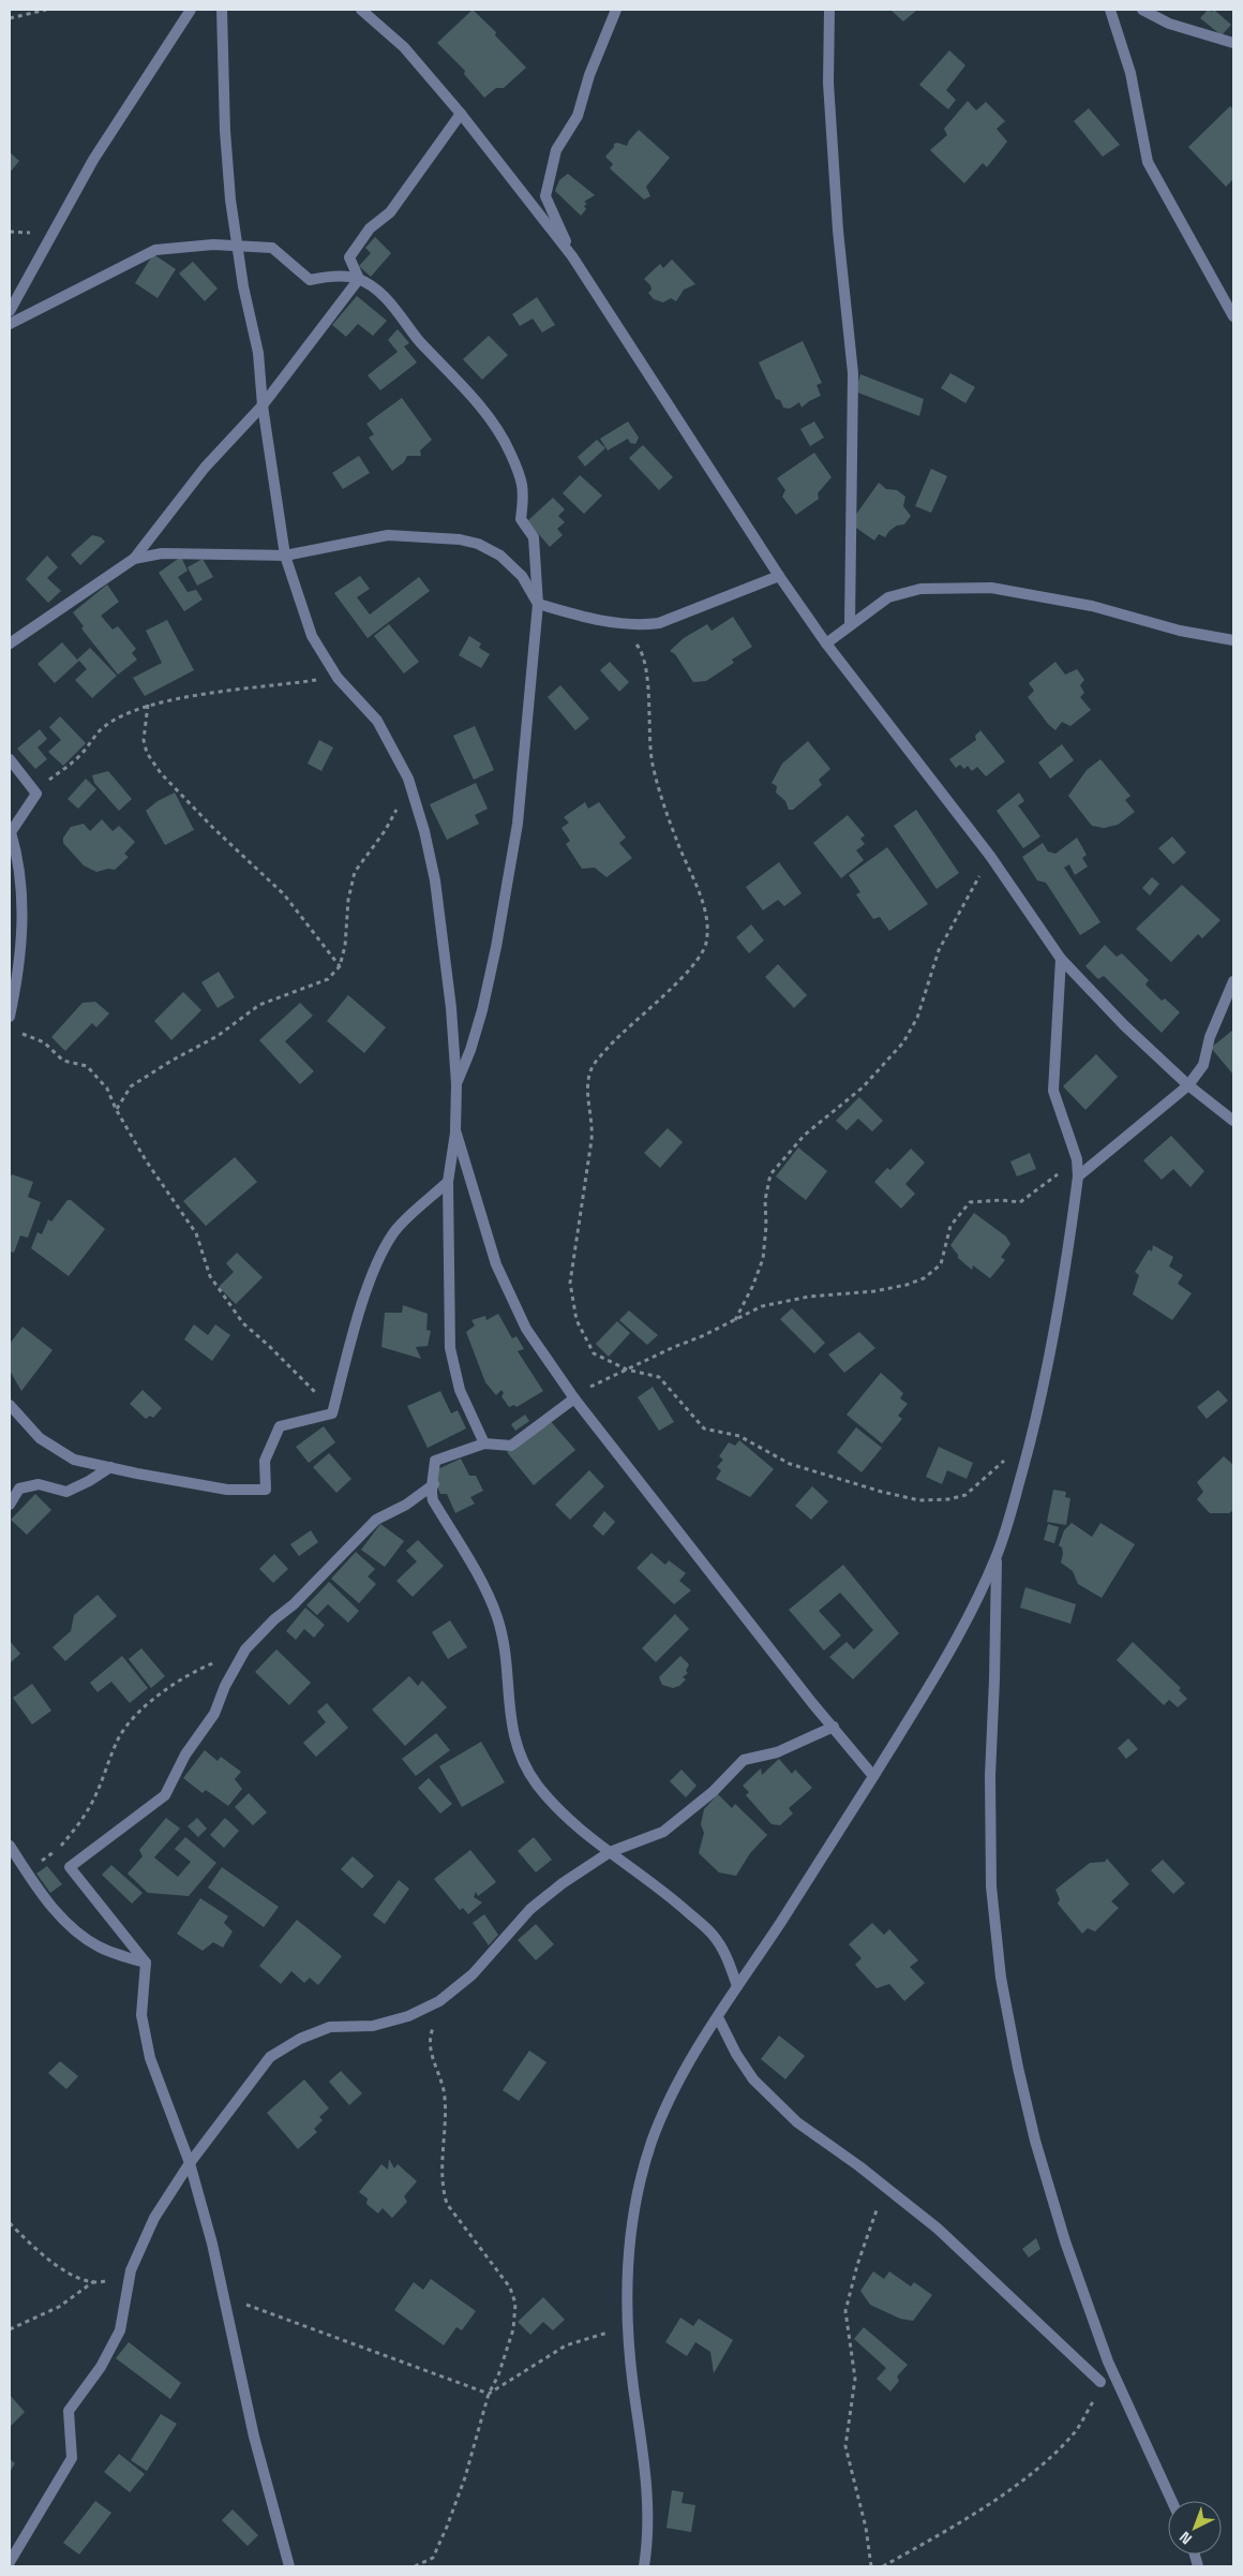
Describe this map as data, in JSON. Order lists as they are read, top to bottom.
{
  "north": "bottom left"
}
